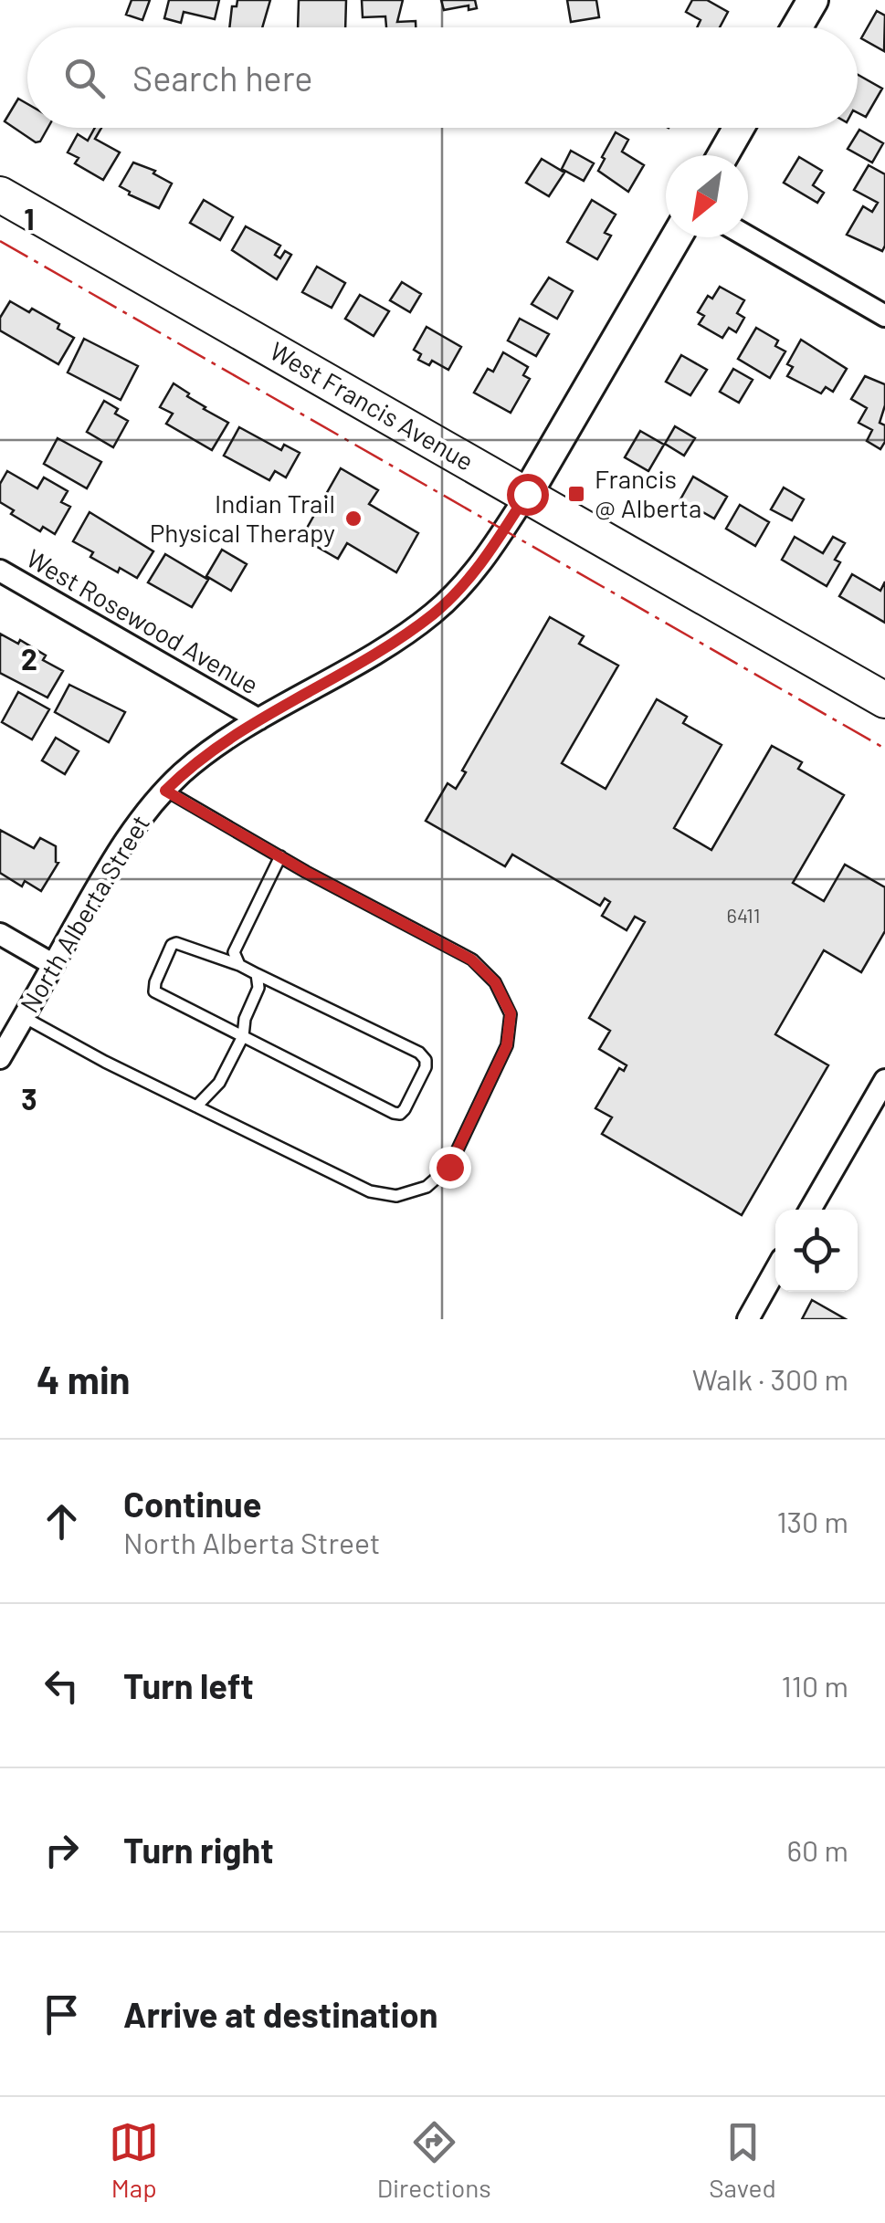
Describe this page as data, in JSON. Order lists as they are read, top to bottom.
{
  "streets": {
    "main road": ["West Francis Avenue", "North Alberta Street"],
    "street": ["West Rosewood Avenue"]
  },
  "crossings": [
    ["West Francis Avenue", "North Alberta Street"],
    ["West Rosewood Avenue", "North Alberta Street"]
  ],
  "places": {
    "transit": ["Francis @ Alberta"],
    "other": ["Indian Trail Physical Therapy"]
  },
  "house_numbers": ["6411"],
  "north": "bottom left",
  "page": {
    "search": "Search here",
    "heading": ["4 min", "Walk · 300 m"],
    "list": [
      ["Continue", "North Alberta Street", "130 m"],
      ["Turn left", "110 m"],
      ["Turn right", "60 m"],
      "Arrive at destination"
    ],
    "nav": ["Map", "Directions", "Saved"]
  },
  "grid": {
    "rows": ["1", "2", "3"]
  }
}
